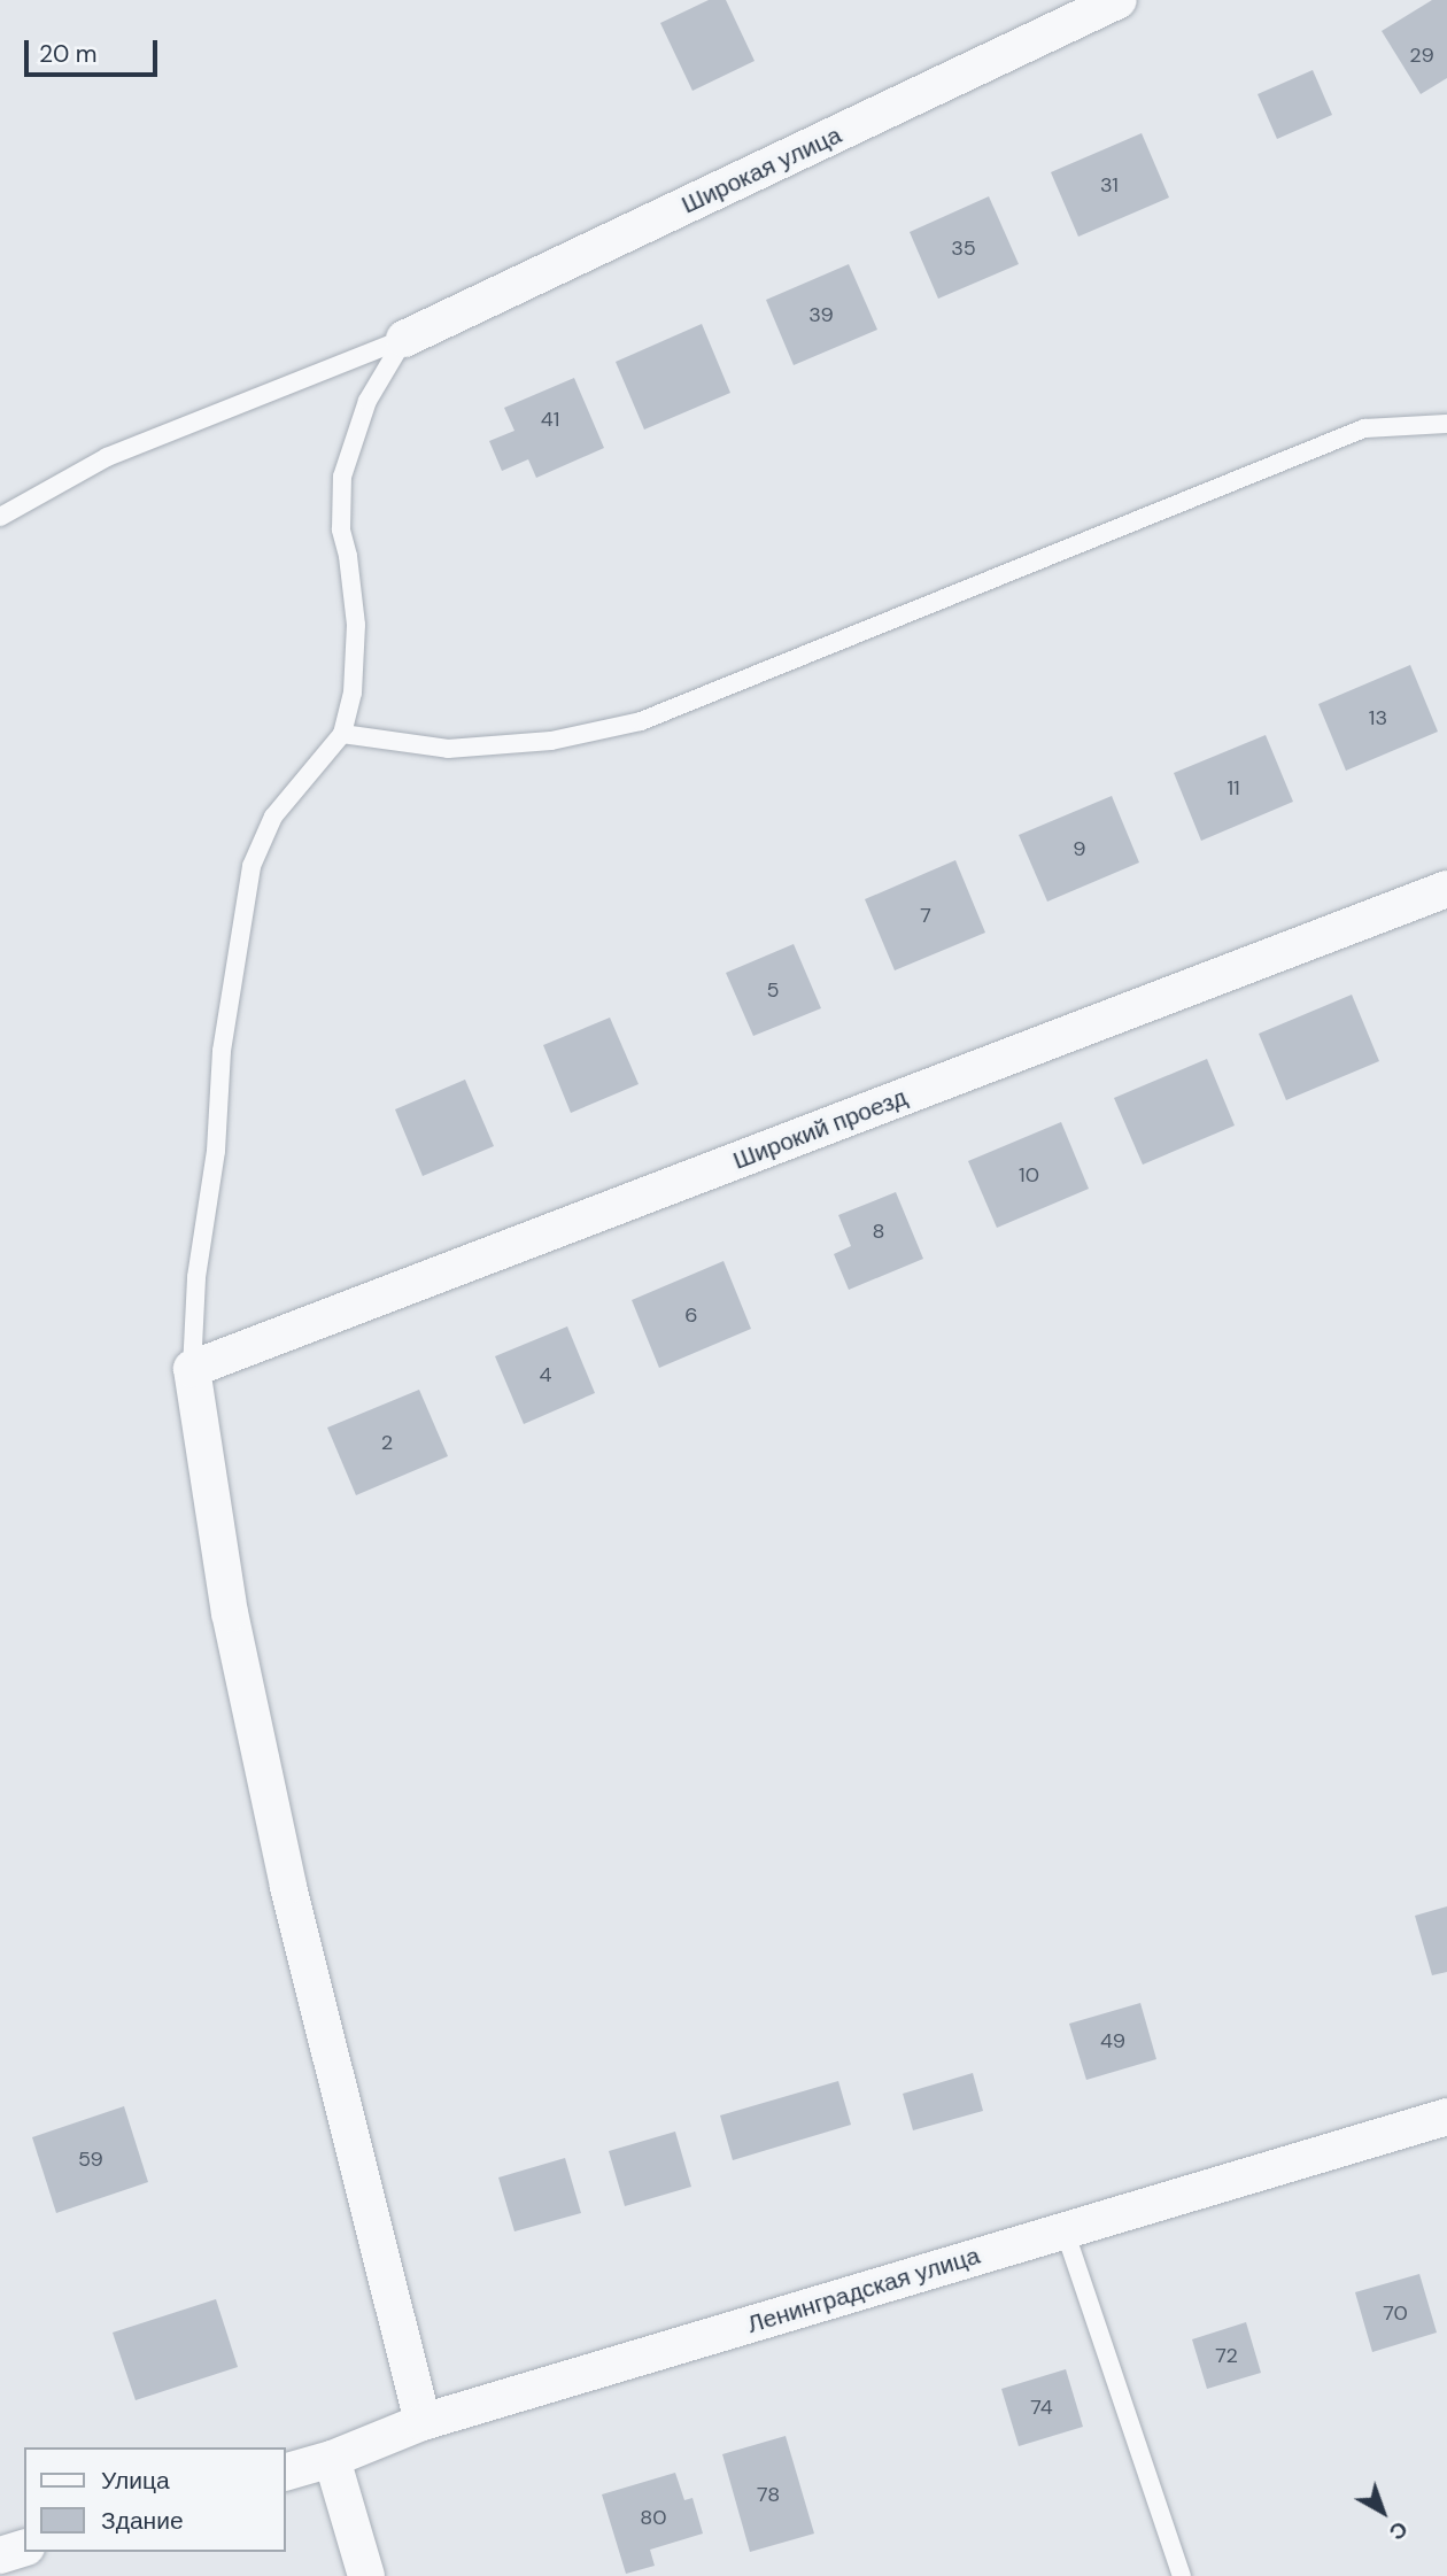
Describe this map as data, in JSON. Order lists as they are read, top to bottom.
{
  "streets": {
    "street": ["Широкая улица", "Широкий проезд", "Ленинградская улица"]
  },
  "house_numbers": [
    "29",
    "31",
    "35",
    "39",
    "41",
    "13",
    "11",
    "9",
    "7",
    "5",
    "10",
    "8",
    "6",
    "4",
    "2",
    "49",
    "59",
    "70",
    "72",
    "74",
    "78",
    "80"
  ],
  "legend": ["Улица", "Здание"],
  "scale_bar": "20 m",
  "north": "bottom right"
}
